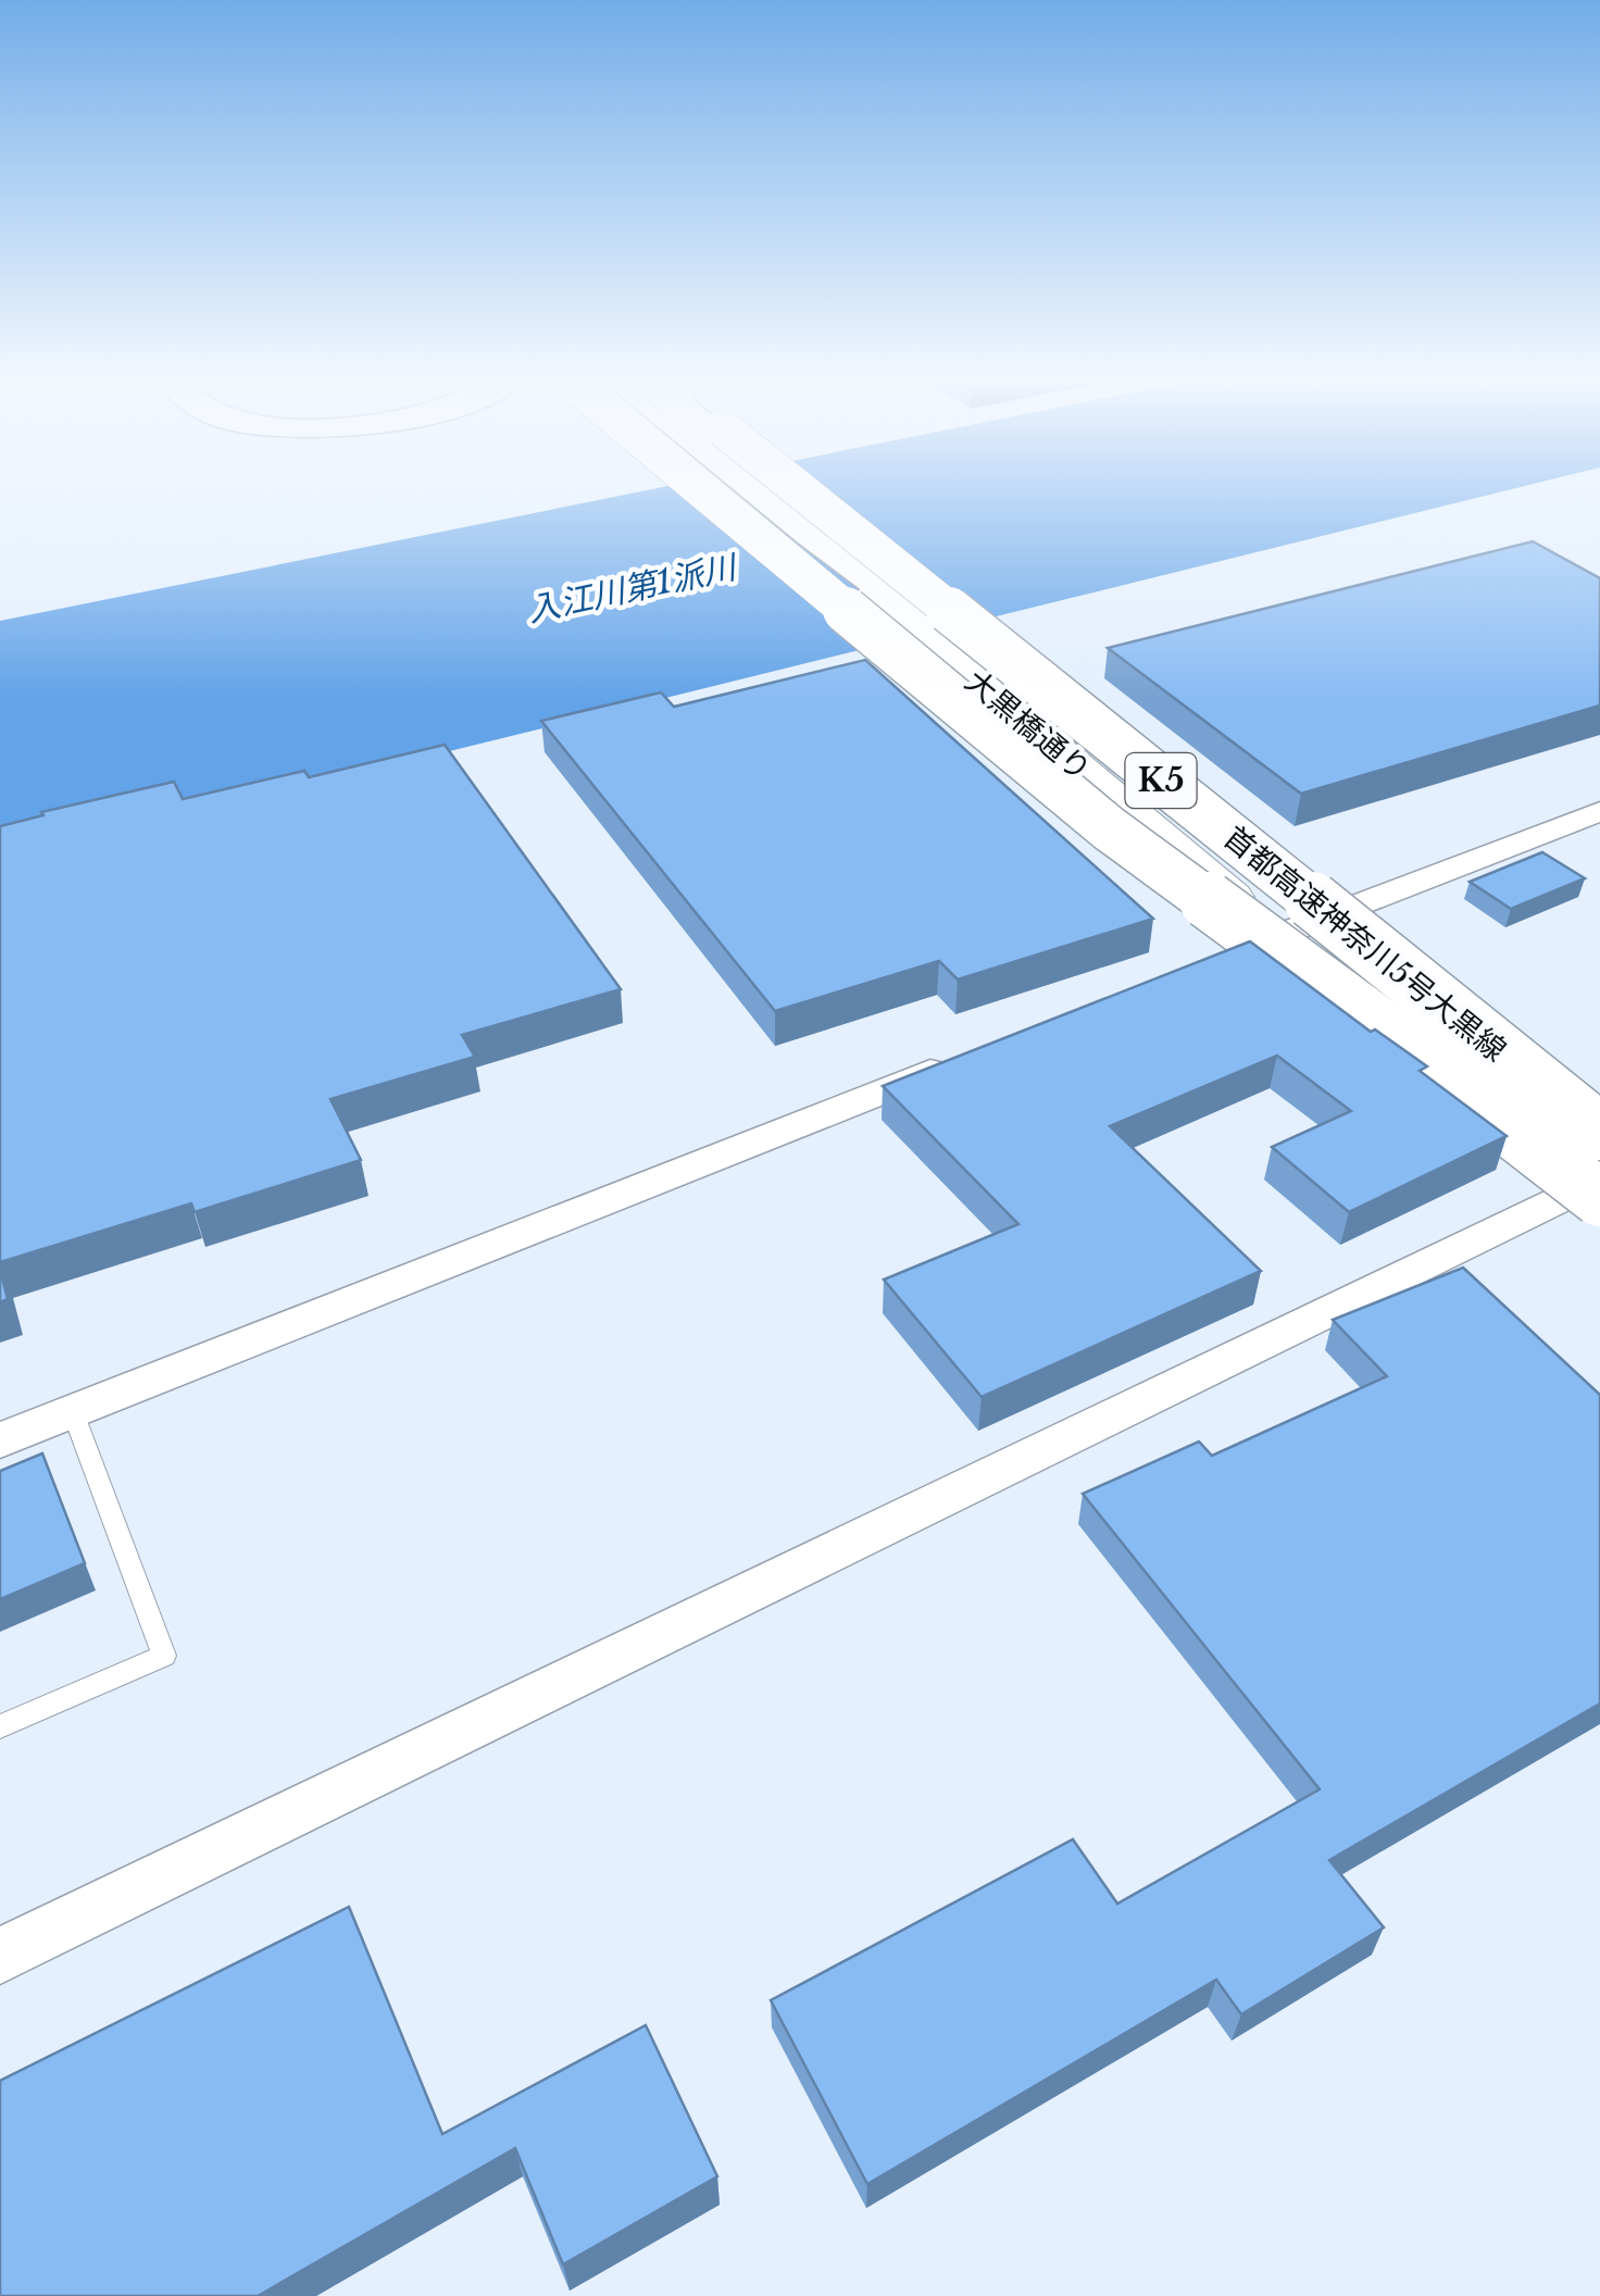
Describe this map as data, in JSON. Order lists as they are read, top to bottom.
{
  "streets": {
    "highway": ["K5", "首都高速神奈川5号大黒線"],
    "street": ["大黒橋通り"]
  },
  "crossings": [
    ["大黒橋通り", "首都高速神奈川5号大黒線"],
    ["K5", "首都高速神奈川5号大黒線"]
  ],
  "water": ["入江川第1派川"]
}
